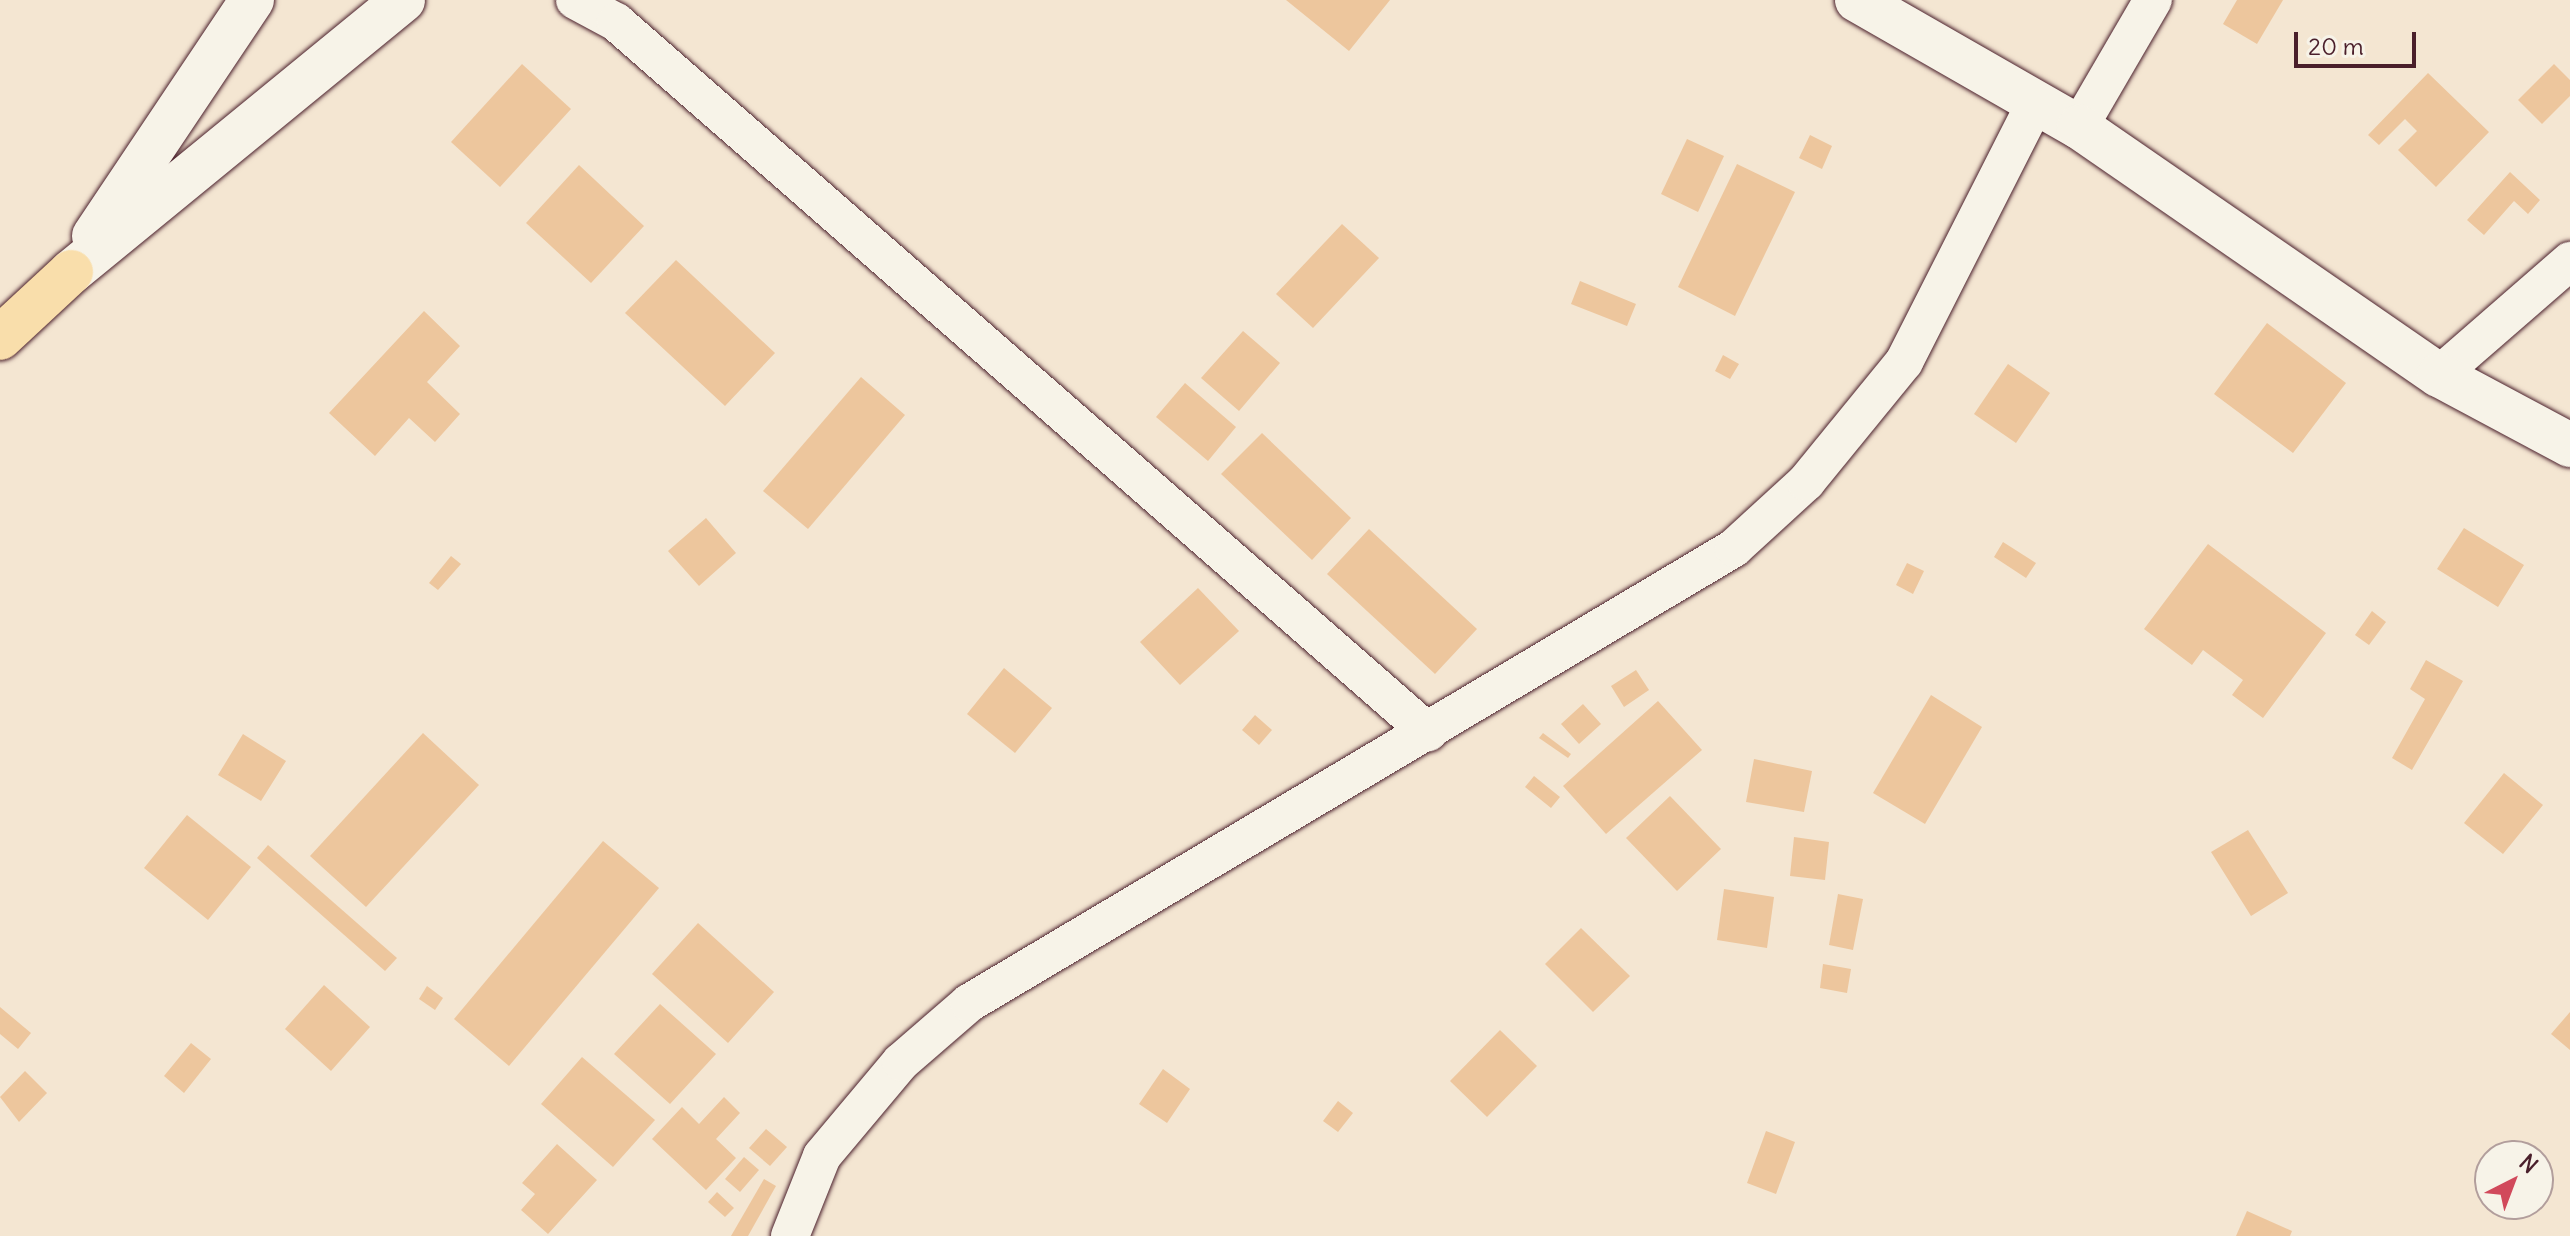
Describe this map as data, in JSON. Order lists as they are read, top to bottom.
{
  "scale_bar": "20 m",
  "north": "top right"
}
